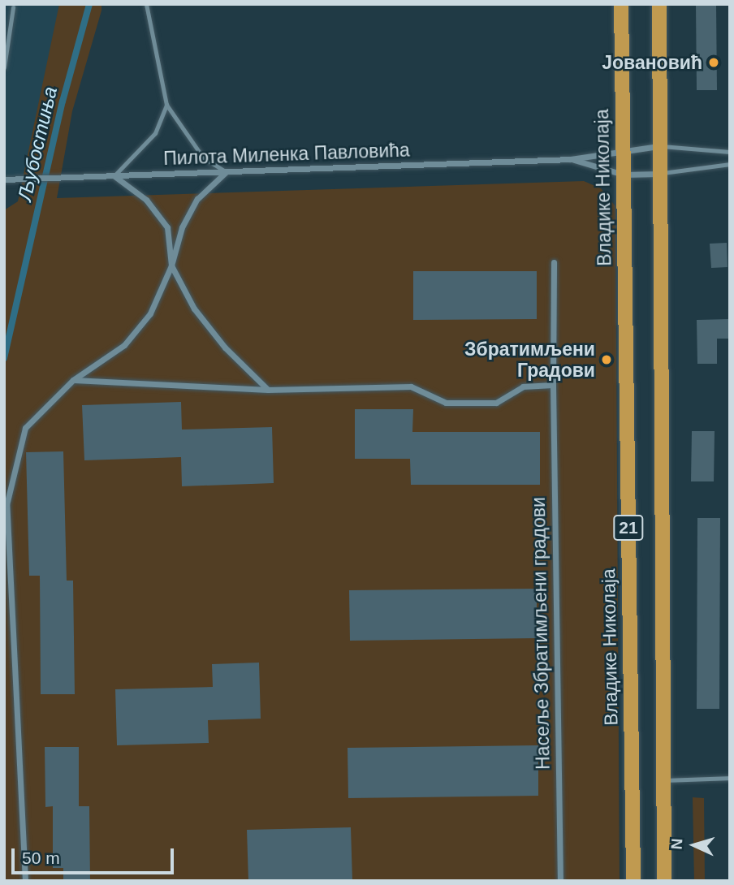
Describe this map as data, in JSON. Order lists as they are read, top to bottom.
{
  "streets": {
    "main road": ["Владике Николаја", "21"],
    "street": ["Пилота Миленка Павловића", "Насеље Збратимљени градови"]
  },
  "water": ["Љубостиња"],
  "places": ["Јовановић", "Збратимљени Градови"],
  "scale_bar": "50 m",
  "north": "left"
}
